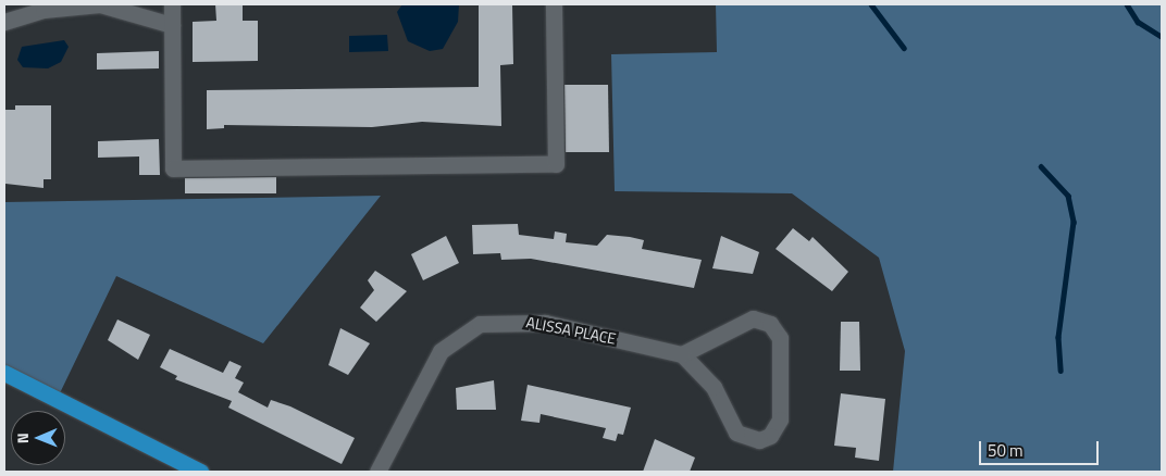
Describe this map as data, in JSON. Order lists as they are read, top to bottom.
{
  "streets": {
    "street": ["ALISSA PLACE"]
  },
  "scale_bar": "50 m",
  "north": "left"
}
